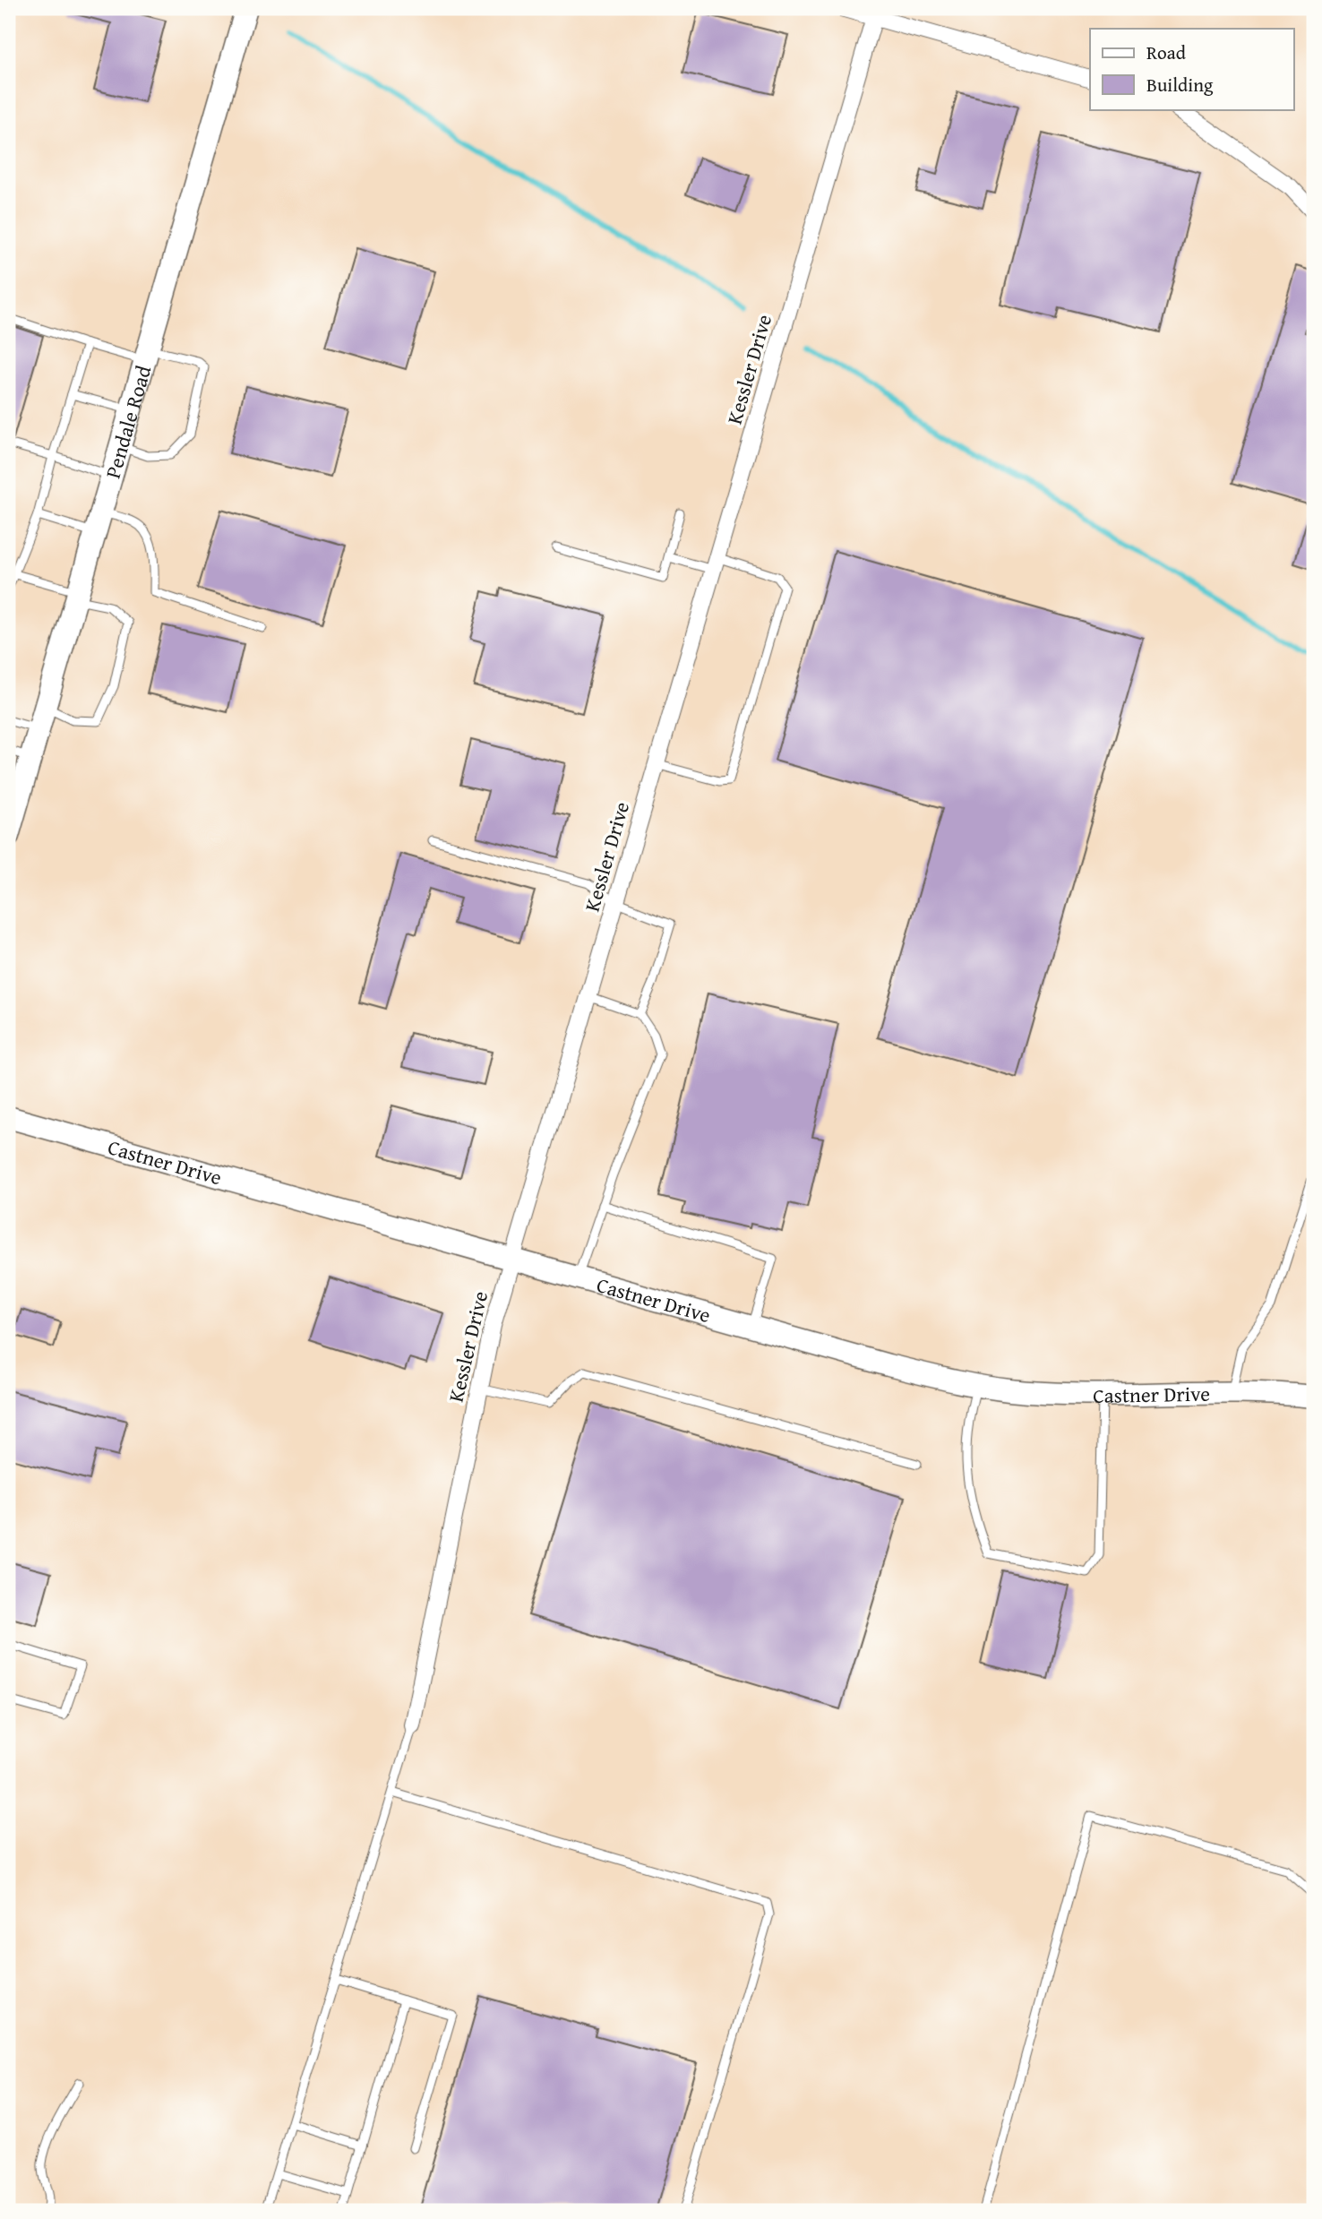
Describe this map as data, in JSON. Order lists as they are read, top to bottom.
{
  "streets": {
    "street": ["Kessler Drive", "Pendale Road", "Castner Drive"]
  },
  "crossings": [
    ["Kessler Drive", "Castner Drive"]
  ],
  "legend": ["Road", "Building"]
}
